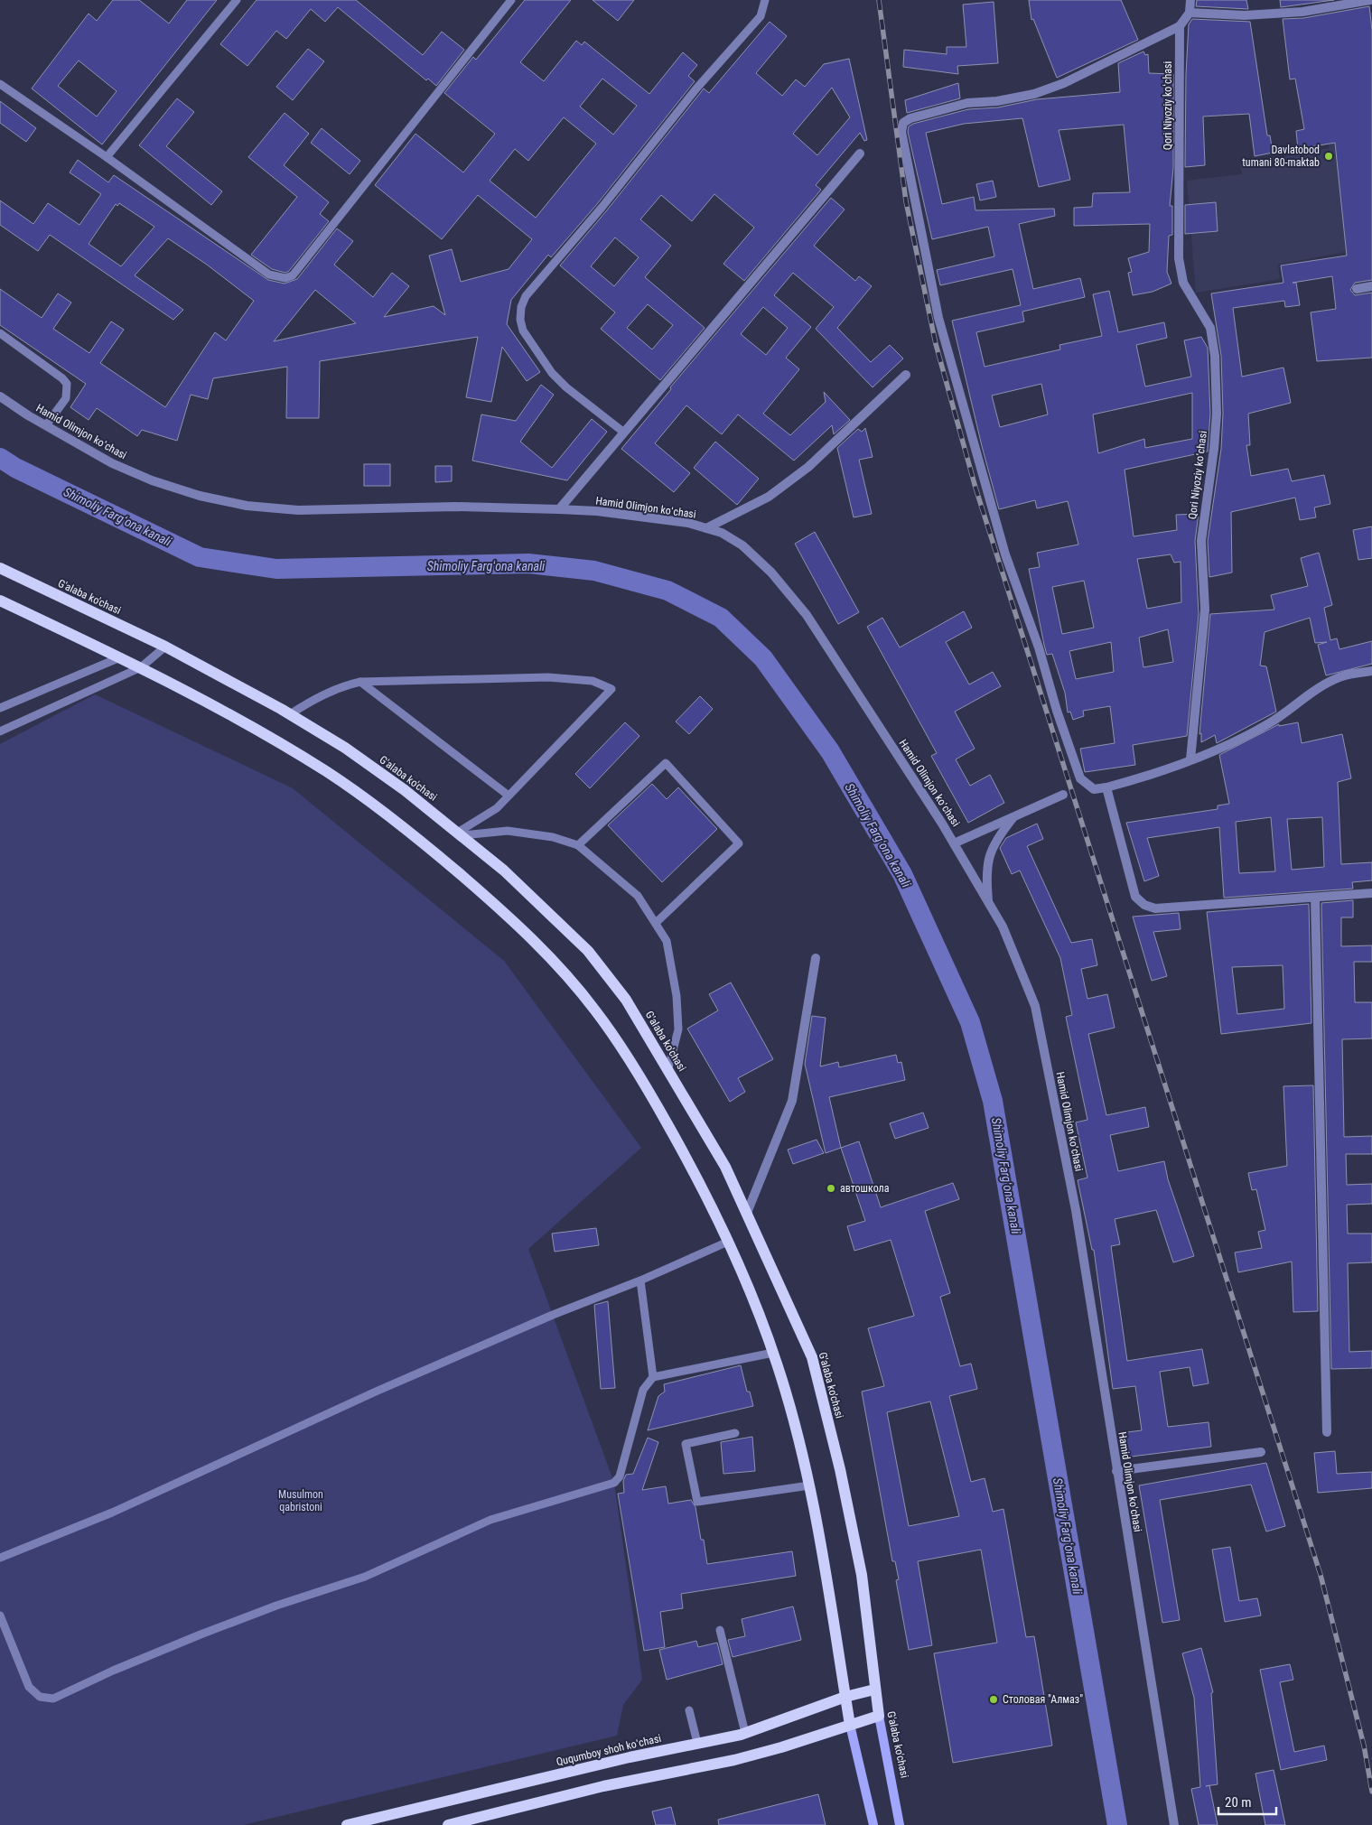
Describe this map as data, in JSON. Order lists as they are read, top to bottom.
{
  "streets": {
    "main road": ["G'alaba ko'chasi", "Ququmboy shoh koʻchasi"],
    "street": ["Qori Niyoziy koʻchasi", "Hamid Olimjon koʻchasi"]
  },
  "crossings": [
    ["G'alaba ko'chasi", "Ququmboy shoh koʻchasi"]
  ],
  "water": ["Shimoliy Fargʻona kanali"],
  "parks": ["Musulmon qabristoni"],
  "places": ["Davlatobod tumani 80-maktab", "автошкола", "Столовая \"Алмаз\""],
  "scale_bar": "20 m"
}
